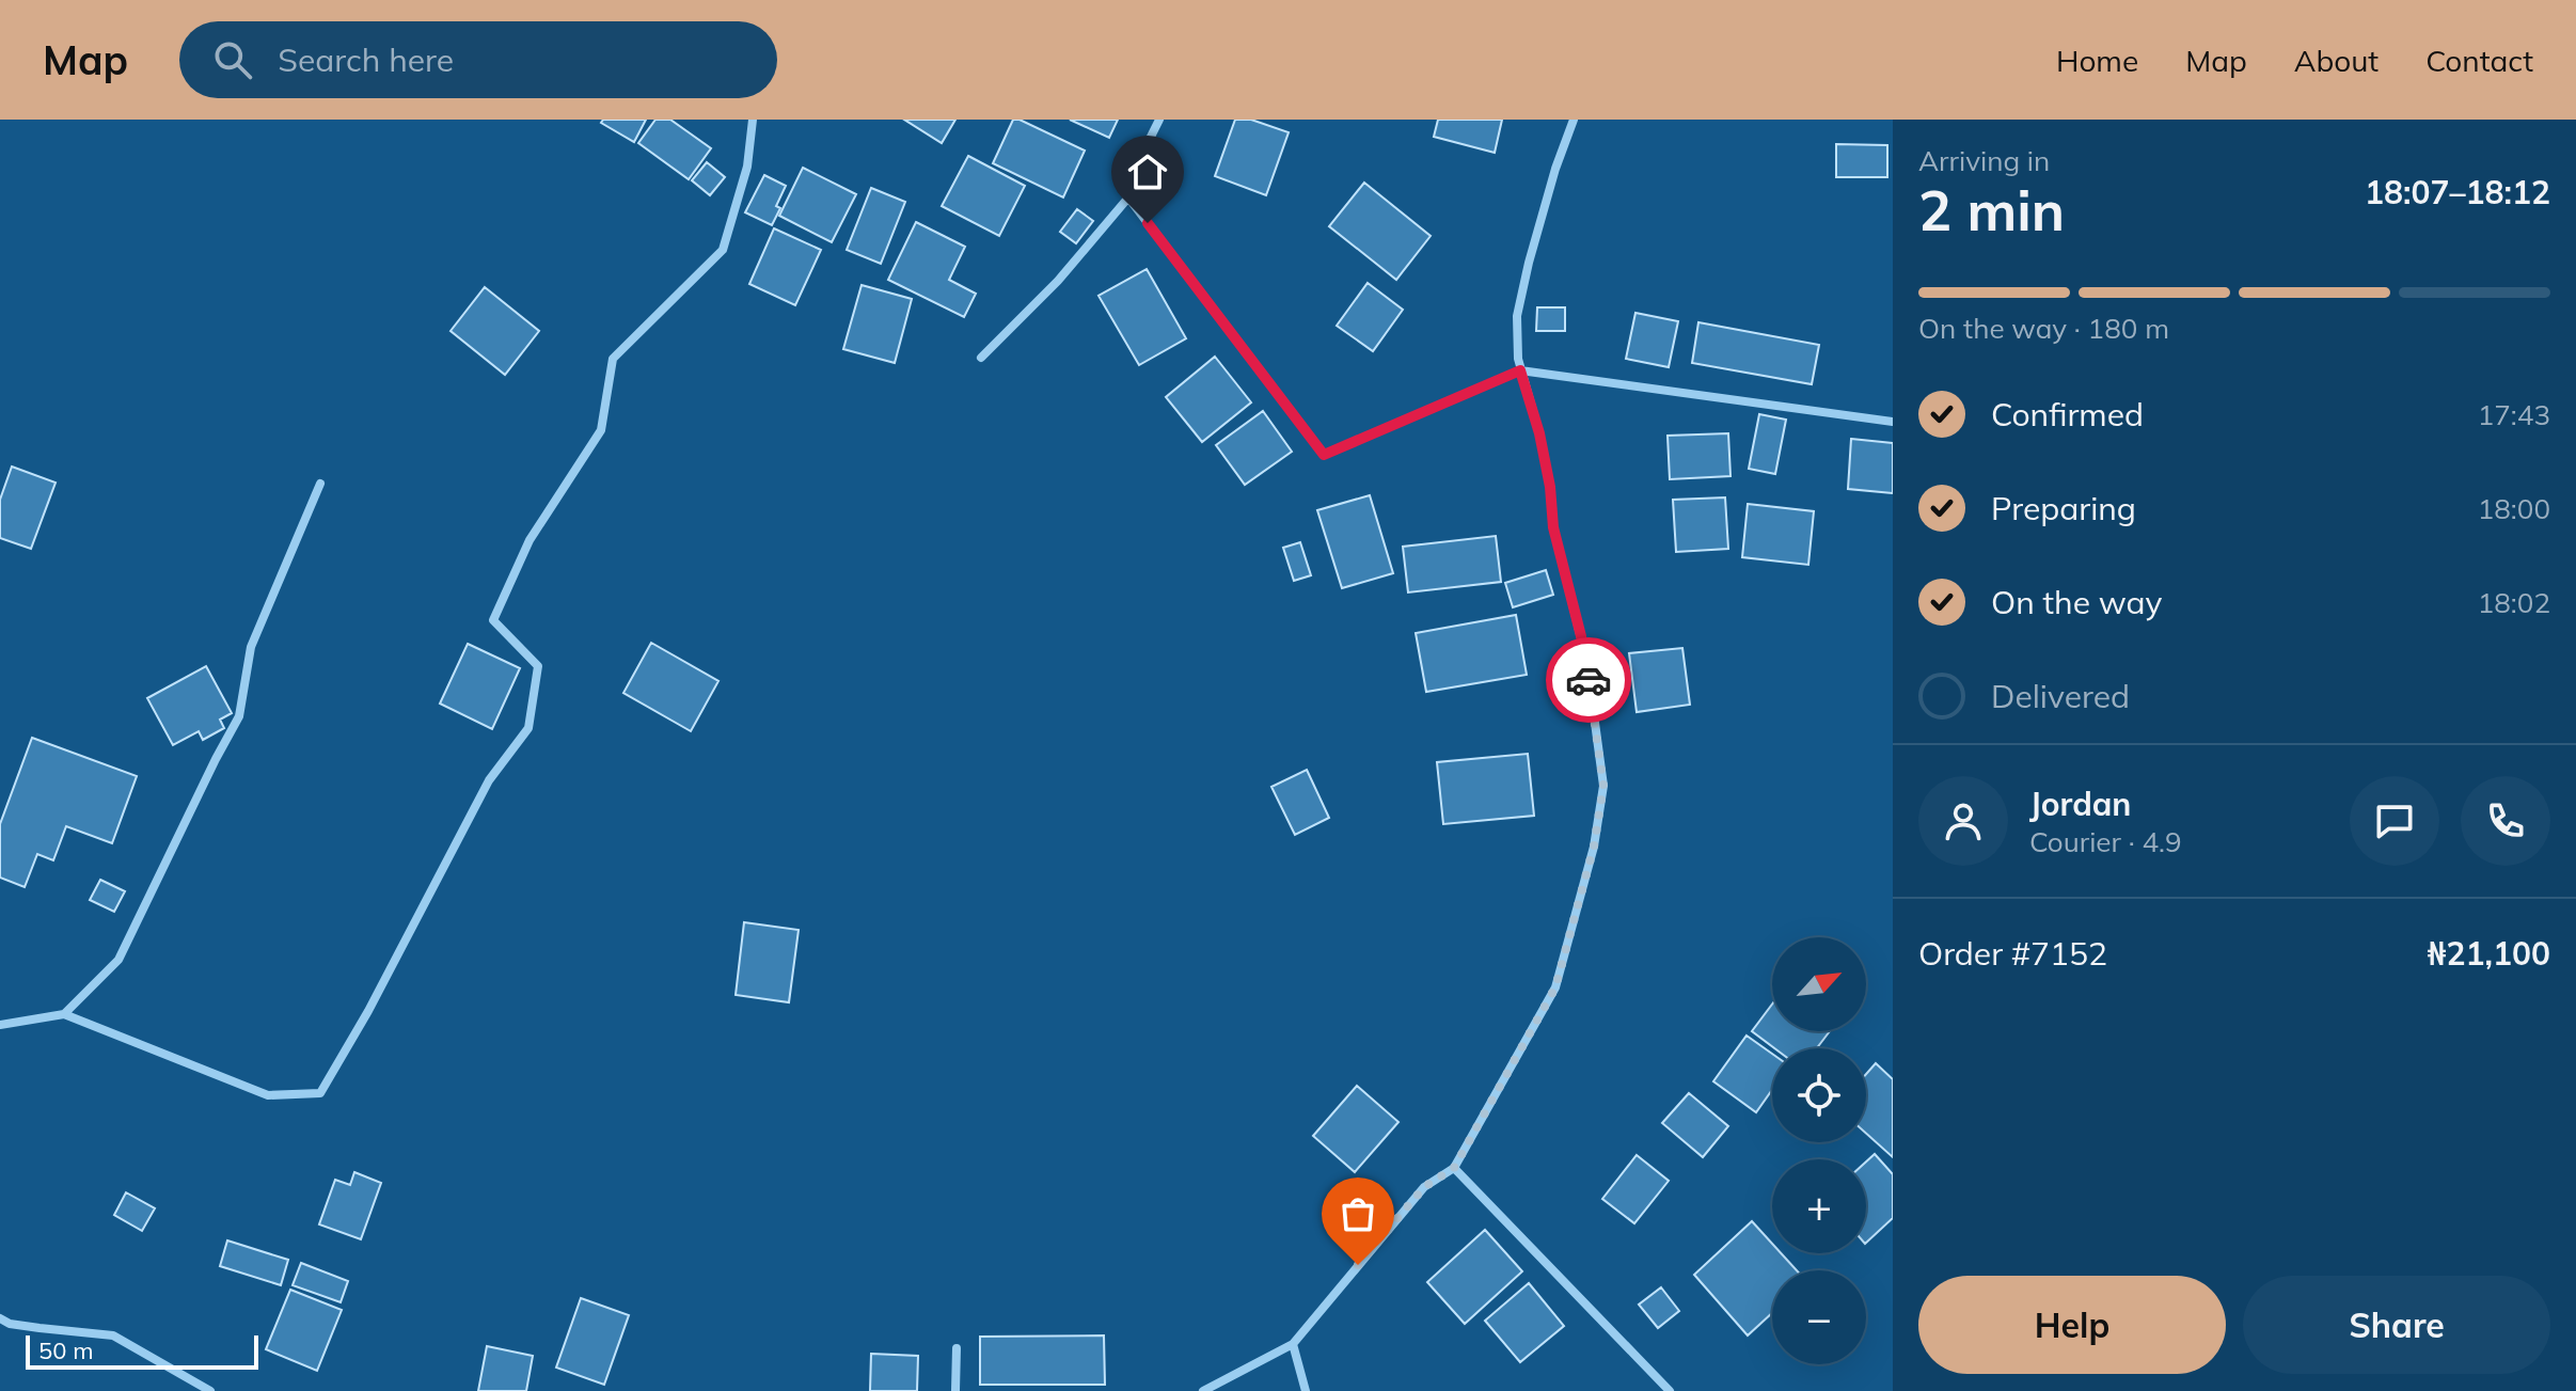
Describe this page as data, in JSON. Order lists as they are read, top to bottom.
{
  "scale_bar": "50 m",
  "north": "top right",
  "page": {
    "header": "Map",
    "search": "Search here",
    "nav": [
      "Home",
      "Map",
      "About",
      "Contact"
    ],
    "heading": ["2 min", "Arriving in", "18:07–18:12"],
    "panel": [
      "Jordan",
      "Courier · 4.9",
      "Order #7152",
      "₦21,100"
    ],
    "bar": "On the way · 180 m",
    "list": [
      ["Confirmed", "17:43"],
      ["Preparing", "18:00"],
      ["On the way", "18:02"],
      "Delivered"
    ],
    "map_buttons": ["+", "−"],
    "buttons": ["Help", "Share"],
    "scale": "50 m"
  }
}
